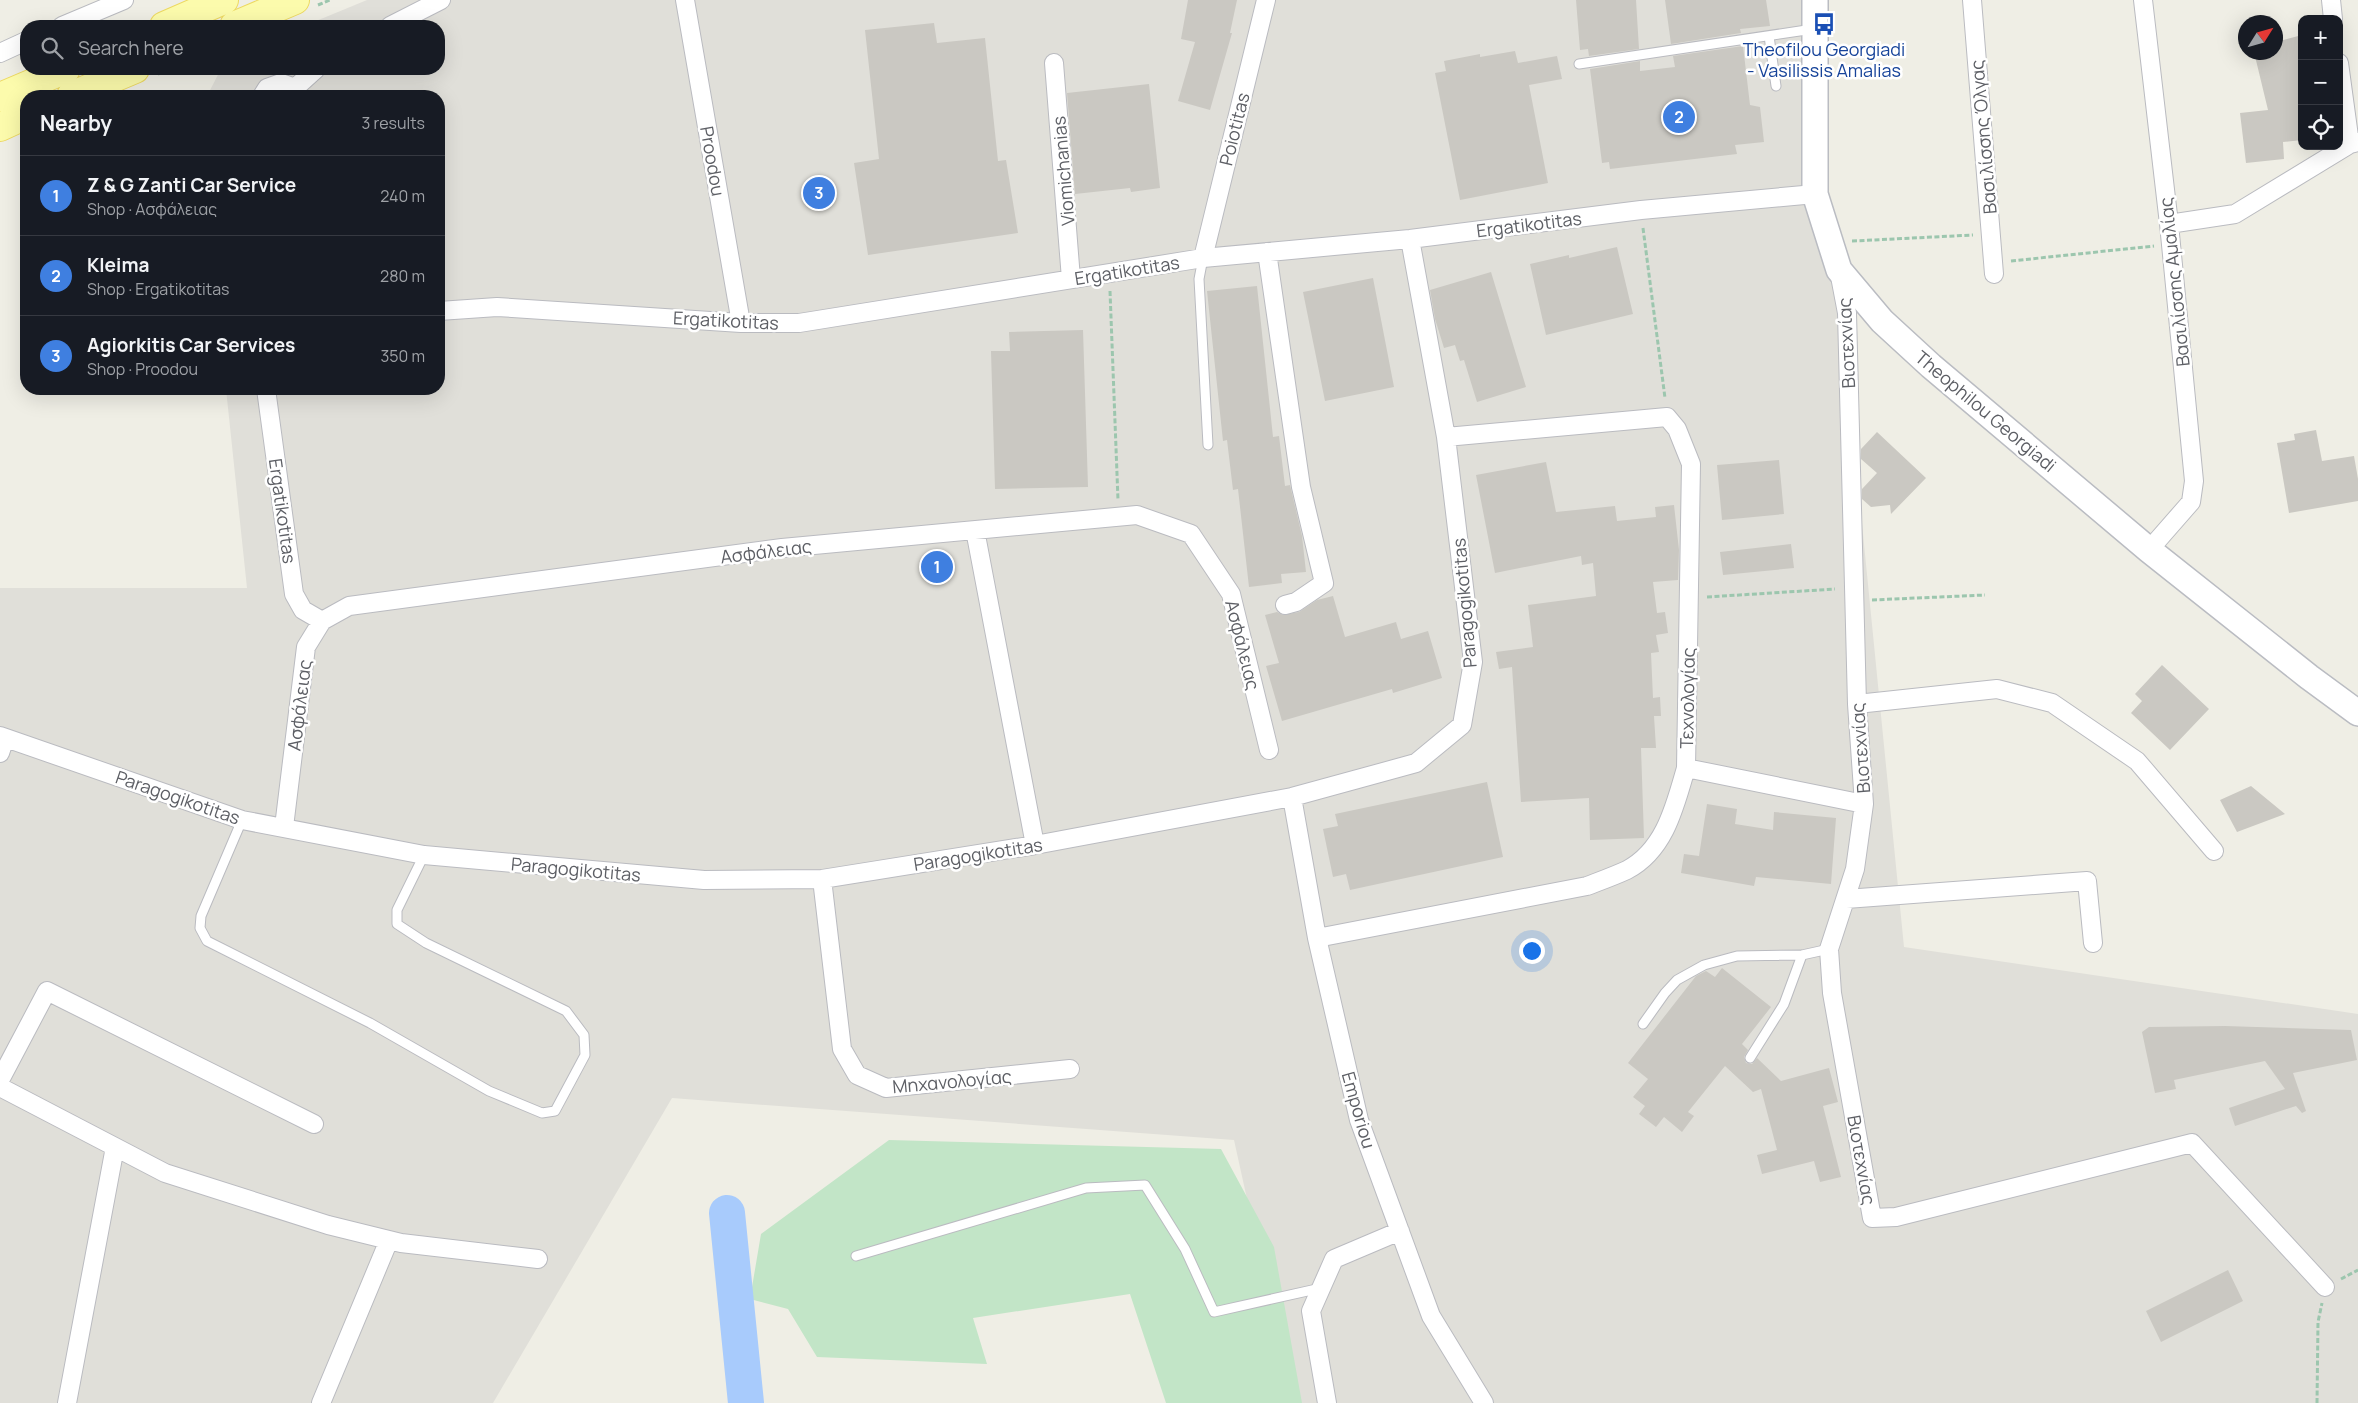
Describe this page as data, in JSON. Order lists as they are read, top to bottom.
{
  "streets": {
    "street": [
      "Poiotitas",
      "Βασιλίσσης Όλγας",
      "Proodou",
      "Viomichanias",
      "Ergatikotitas",
      "Βασιλίσσης Αμαλίας",
      "Βιοτεχνίας",
      "Theophilou Georgiadi",
      "Ασφάλειας",
      "Paragogikotitas",
      "Τεχνολογίας",
      "Μηχανολογίας",
      "Emporiou"
    ]
  },
  "crossings": [
    ["Poiotitas", "Ergatikotitas"],
    ["Proodou", "Ergatikotitas"],
    ["Viomichanias", "Ergatikotitas"],
    ["Ergatikotitas", "Theophilou Georgiadi"],
    ["Ergatikotitas", "Ασφάλειας"],
    ["Ergatikotitas", "Paragogikotitas"],
    ["Βασιλίσσης Αμαλίας", "Theophilou Georgiadi"],
    ["Βιοτεχνίας", "Theophilou Georgiadi"],
    ["Ασφάλειας", "Paragogikotitas"],
    ["Paragogikotitas", "Μηχανολογίας"],
    ["Paragogikotitas", "Emporiou"],
    ["Τεχνολογίας", "Emporiou"]
  ],
  "places": {
    "bus stop": ["Theofilou Georgiadi - Vasilissis Amalias"]
  },
  "north": "top right",
  "page": {
    "map_buttons": ["+", "−"],
    "search": "Search here",
    "heading": ["Nearby", "3 results"],
    "pins": ["2", "3", "1"],
    "list": [
      {
        "mark": "1",
        "name": "Z & G Zanti Car Service",
        "note": "Shop · Ασφάλειας",
        "value": "240 m"
      },
      {
        "mark": "2",
        "name": "Kleima",
        "note": "Shop · Ergatikotitas",
        "value": "280 m"
      },
      {
        "mark": "3",
        "name": "Agiorkitis Car Services",
        "note": "Shop · Proodou",
        "value": "350 m"
      }
    ]
  }
}
